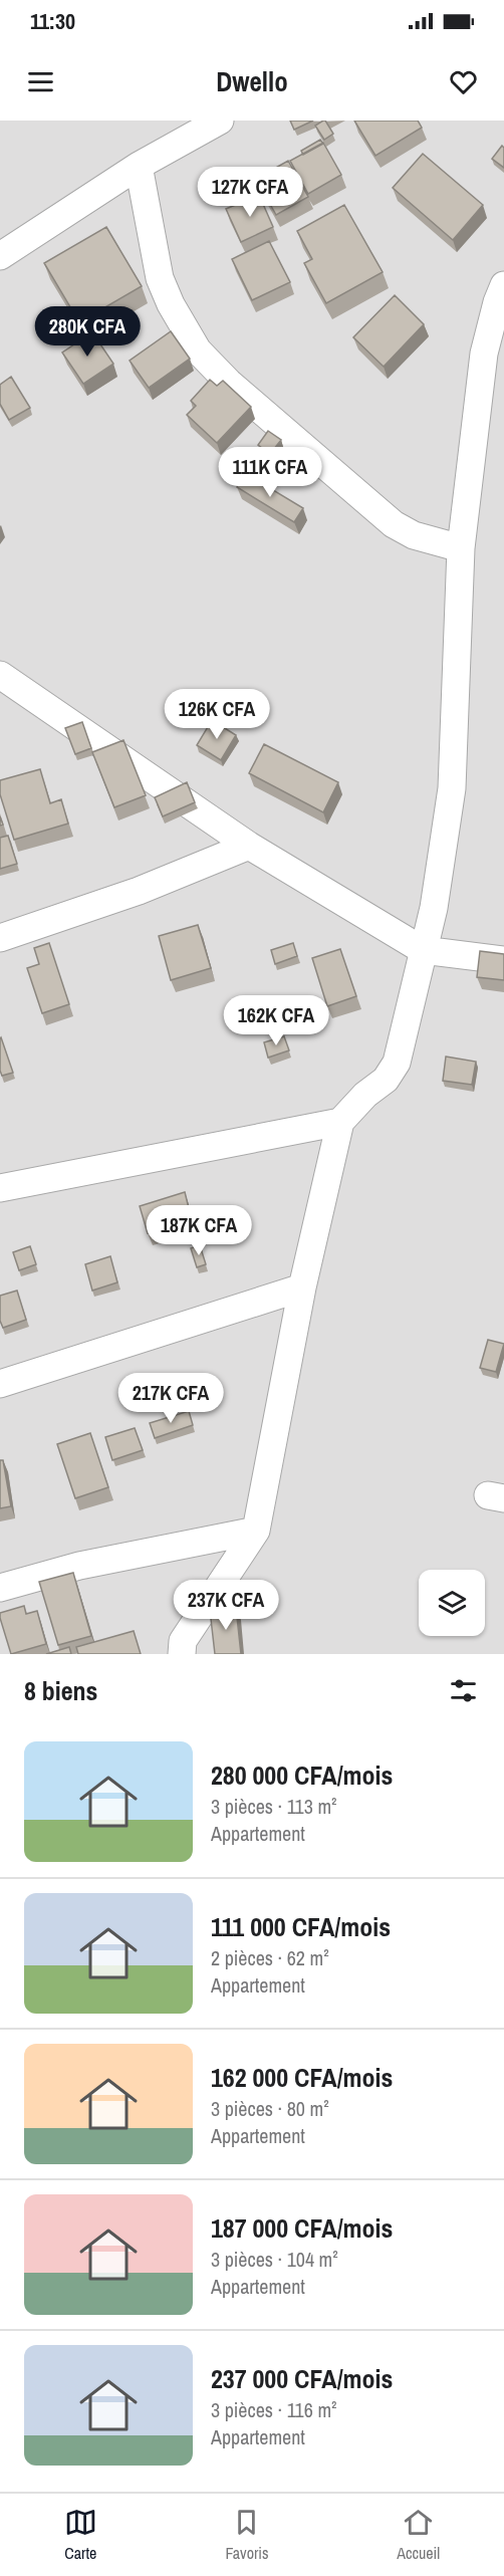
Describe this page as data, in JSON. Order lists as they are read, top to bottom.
{
  "page": {
    "status": "11:30",
    "header": "Dwello",
    "price": [
      "127K CFA",
      "280K CFA",
      "111K CFA",
      "126K CFA",
      "162K CFA",
      "187K CFA",
      "217K CFA",
      "237K CFA"
    ],
    "heading": "8 biens",
    "list": [
      {
        "name": "280 000 CFA/mois",
        "note": "3 pièces · 113 m² · Appartement"
      },
      {
        "name": "111 000 CFA/mois",
        "note": "2 pièces · 62 m² · Appartement"
      },
      {
        "name": "162 000 CFA/mois",
        "note": "3 pièces · 80 m² · Appartement"
      },
      {
        "name": "187 000 CFA/mois",
        "note": "3 pièces · 104 m² · Appartement"
      },
      {
        "name": "237 000 CFA/mois",
        "note": "3 pièces · 116 m² · Appartement"
      }
    ],
    "tabs": ["Carte", "Favoris", "Accueil"]
  }
}
